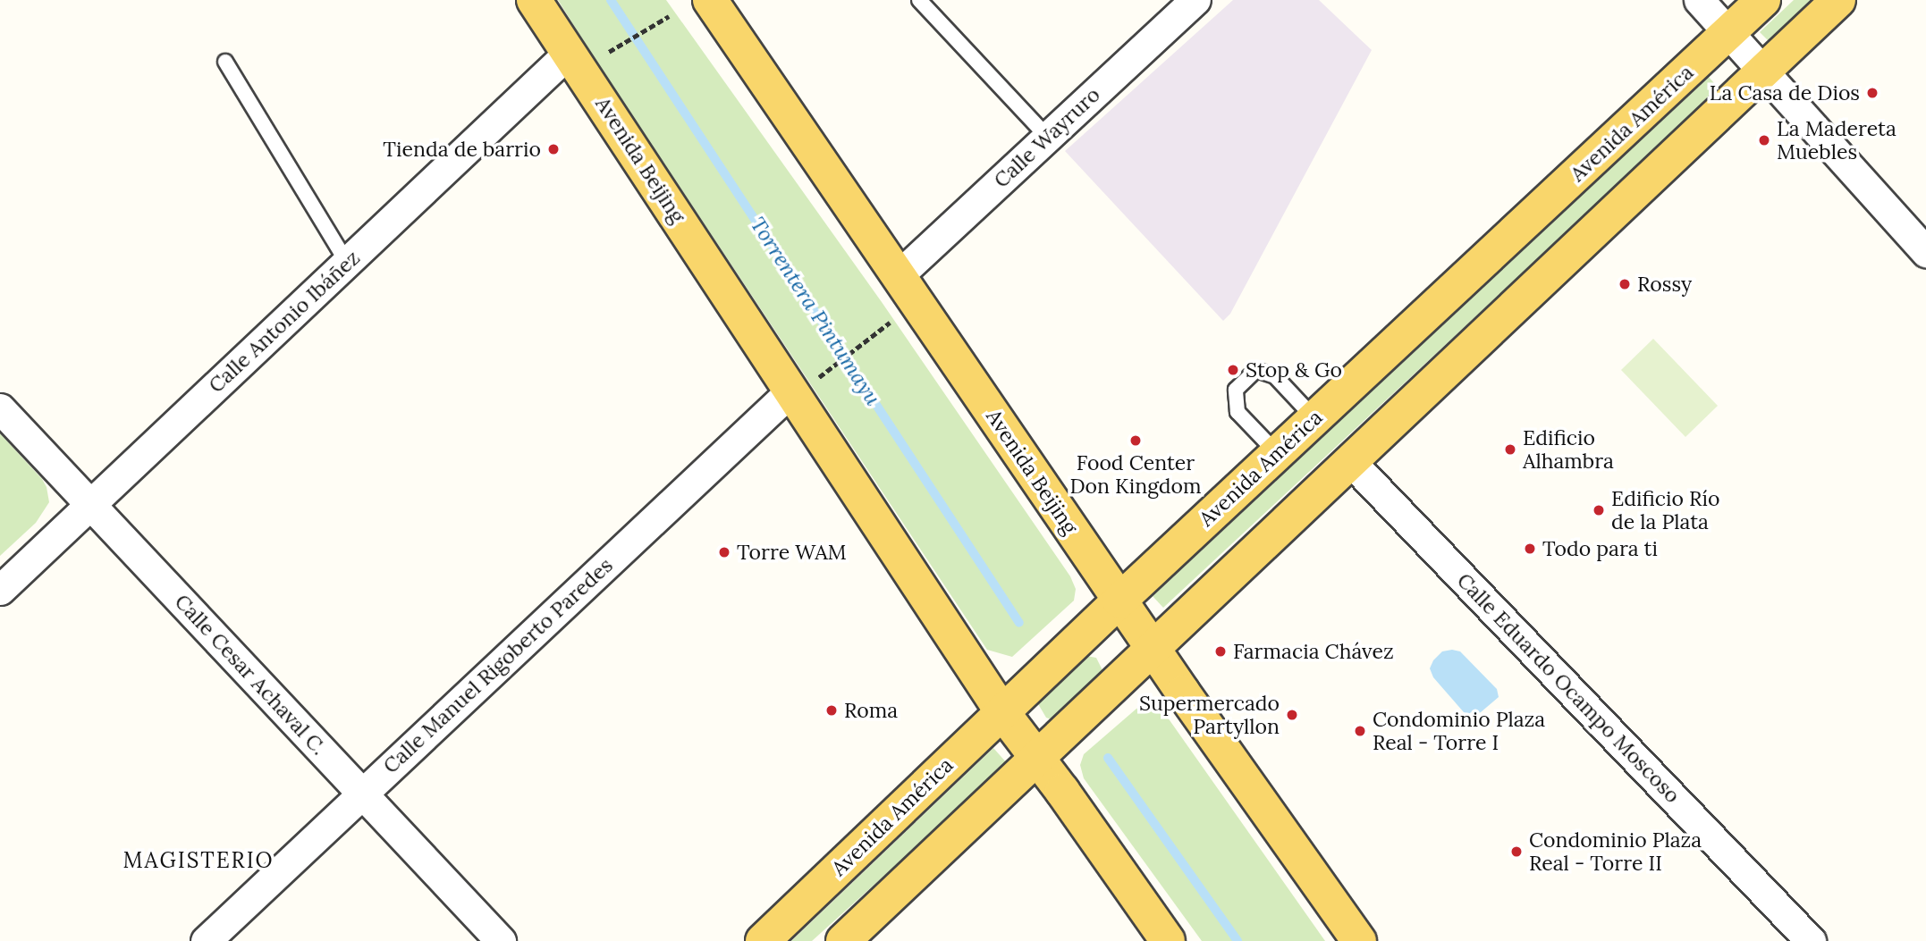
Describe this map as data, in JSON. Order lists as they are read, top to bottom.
{
  "streets": {
    "main road": ["Avenida América", "Avenida Beijing"],
    "street": [
      "Calle Wayruro",
      "Calle Antonio Ibáñez",
      "Calle Manuel Rigoberto Paredes",
      "Calle Cesar Achaval C.",
      "Calle Eduardo Ocampo Moscoso"
    ]
  },
  "crossings": [
    ["Avenida América", "Avenida Beijing"],
    ["Calle Wayruro", "Avenida Beijing"],
    ["Avenida Beijing", "Calle Antonio Ibáñez"],
    ["Avenida Beijing", "Calle Manuel Rigoberto Paredes"],
    ["Calle Antonio Ibáñez", "Calle Cesar Achaval C."],
    ["Calle Manuel Rigoberto Paredes", "Calle Cesar Achaval C."]
  ],
  "districts": ["MAGISTERIO"],
  "water": ["Torrentera Pintumayu"],
  "places": [
    "La Casa de Dios",
    "La Madereta Muebles",
    "Tienda de barrio",
    "Rossy",
    "Stop & Go",
    "Food Center Don Kingdom",
    "Edificio Alhambra",
    "Edificio Río de la Plata",
    "Todo para ti",
    "Torre WAM",
    "Farmacia Chávez",
    "Roma",
    "Supermercado Partyllon",
    "Condominio Plaza Real - Torre I",
    "Condominio Plaza Real - Torre II"
  ]
}
